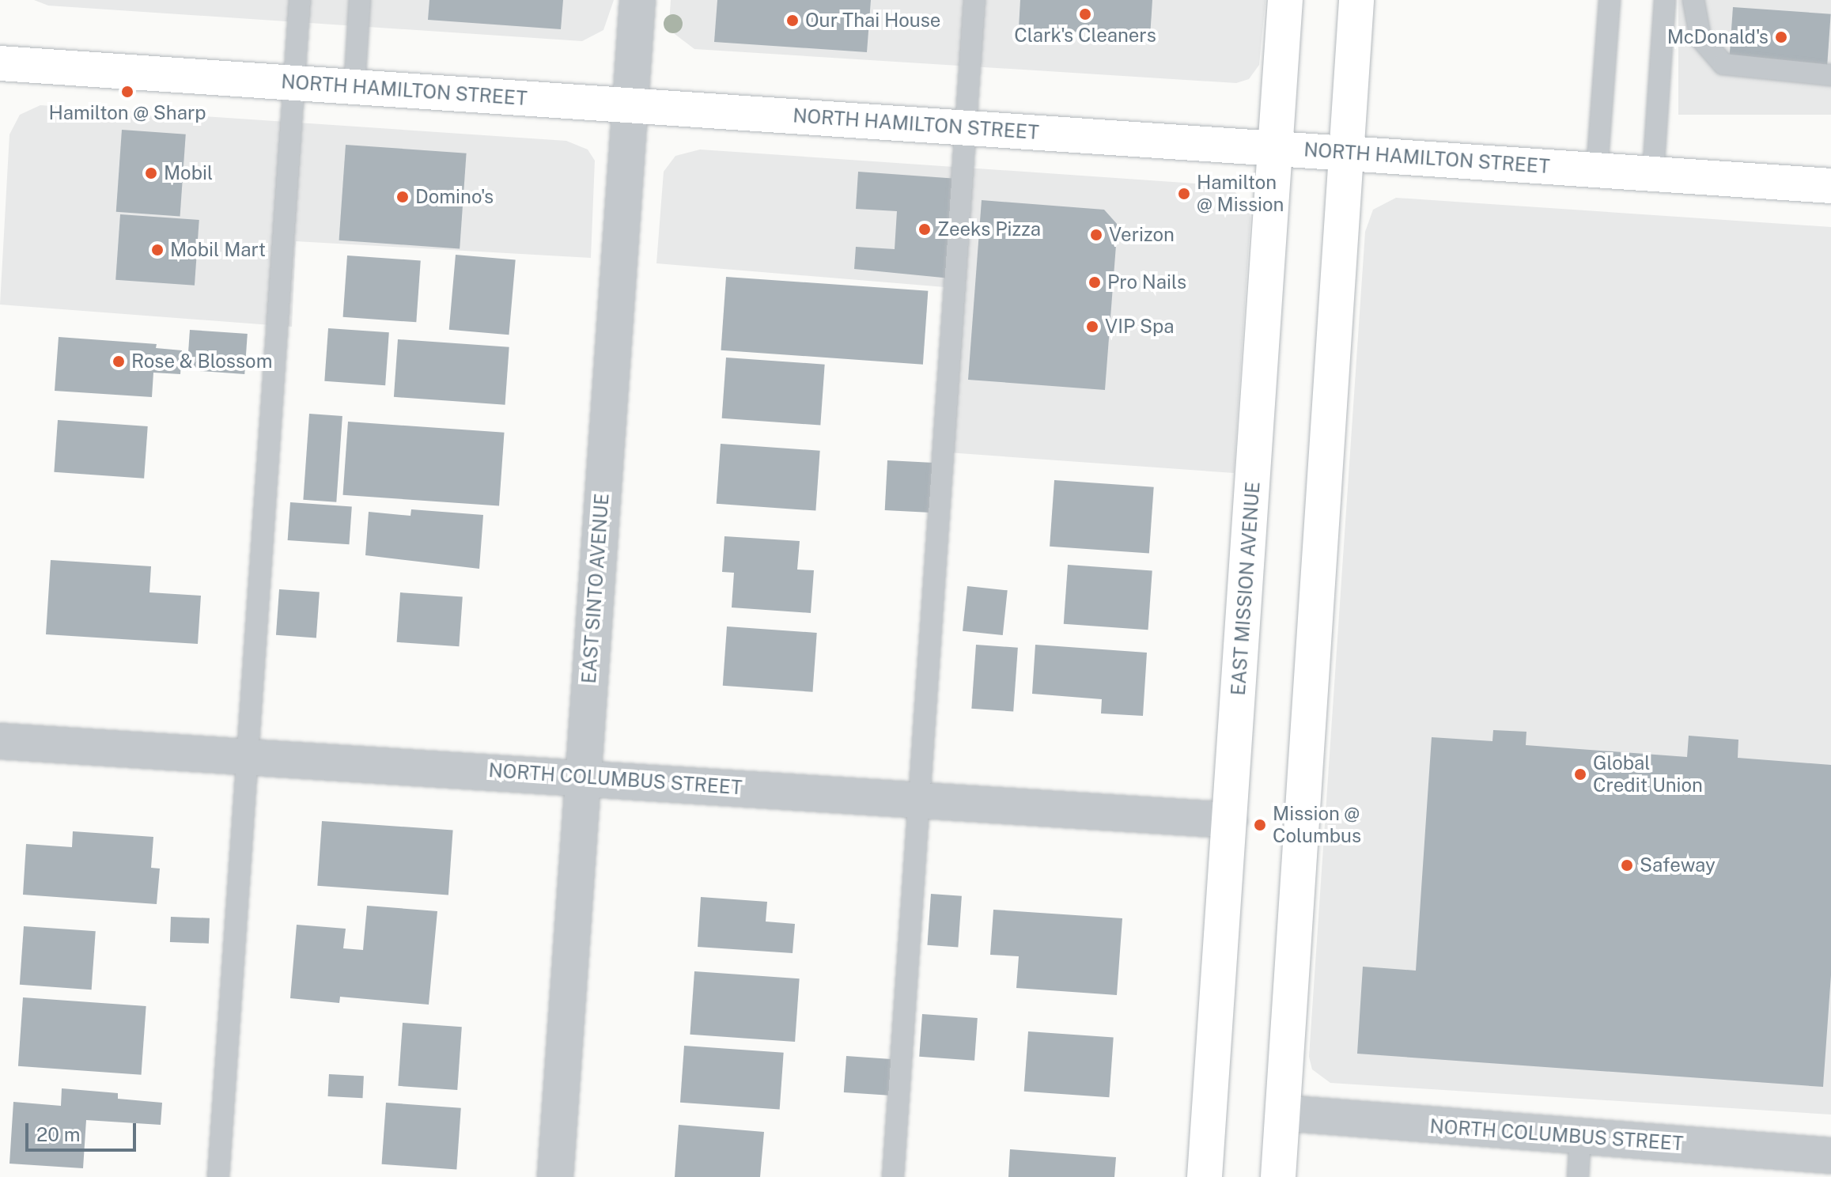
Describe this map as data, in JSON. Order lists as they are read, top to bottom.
{
  "streets": {
    "main road": ["NORTH HAMILTON STREET", "EAST MISSION AVENUE"],
    "street": ["EAST SINTO AVENUE", "NORTH COLUMBUS STREET"]
  },
  "crossings": [
    ["NORTH HAMILTON STREET", "EAST SINTO AVENUE"],
    ["NORTH HAMILTON STREET", "EAST MISSION AVENUE"],
    ["EAST SINTO AVENUE", "NORTH COLUMBUS STREET"],
    ["EAST MISSION AVENUE", "NORTH COLUMBUS STREET"]
  ],
  "places": [
    "Clark's Cleaners",
    "Our Thai House",
    "McDonald's",
    "Hamilton @ Sharp",
    "Mobil",
    "Hamilton @ Mission",
    "Domino's",
    "Zeeks Pizza",
    "Verizon",
    "Mobil Mart",
    "Pro Nails",
    "VIP Spa",
    "Rose & Blossom",
    "Global Credit Union",
    "Mission @ Columbus",
    "Safeway"
  ],
  "scale_bar": "20 m"
}
